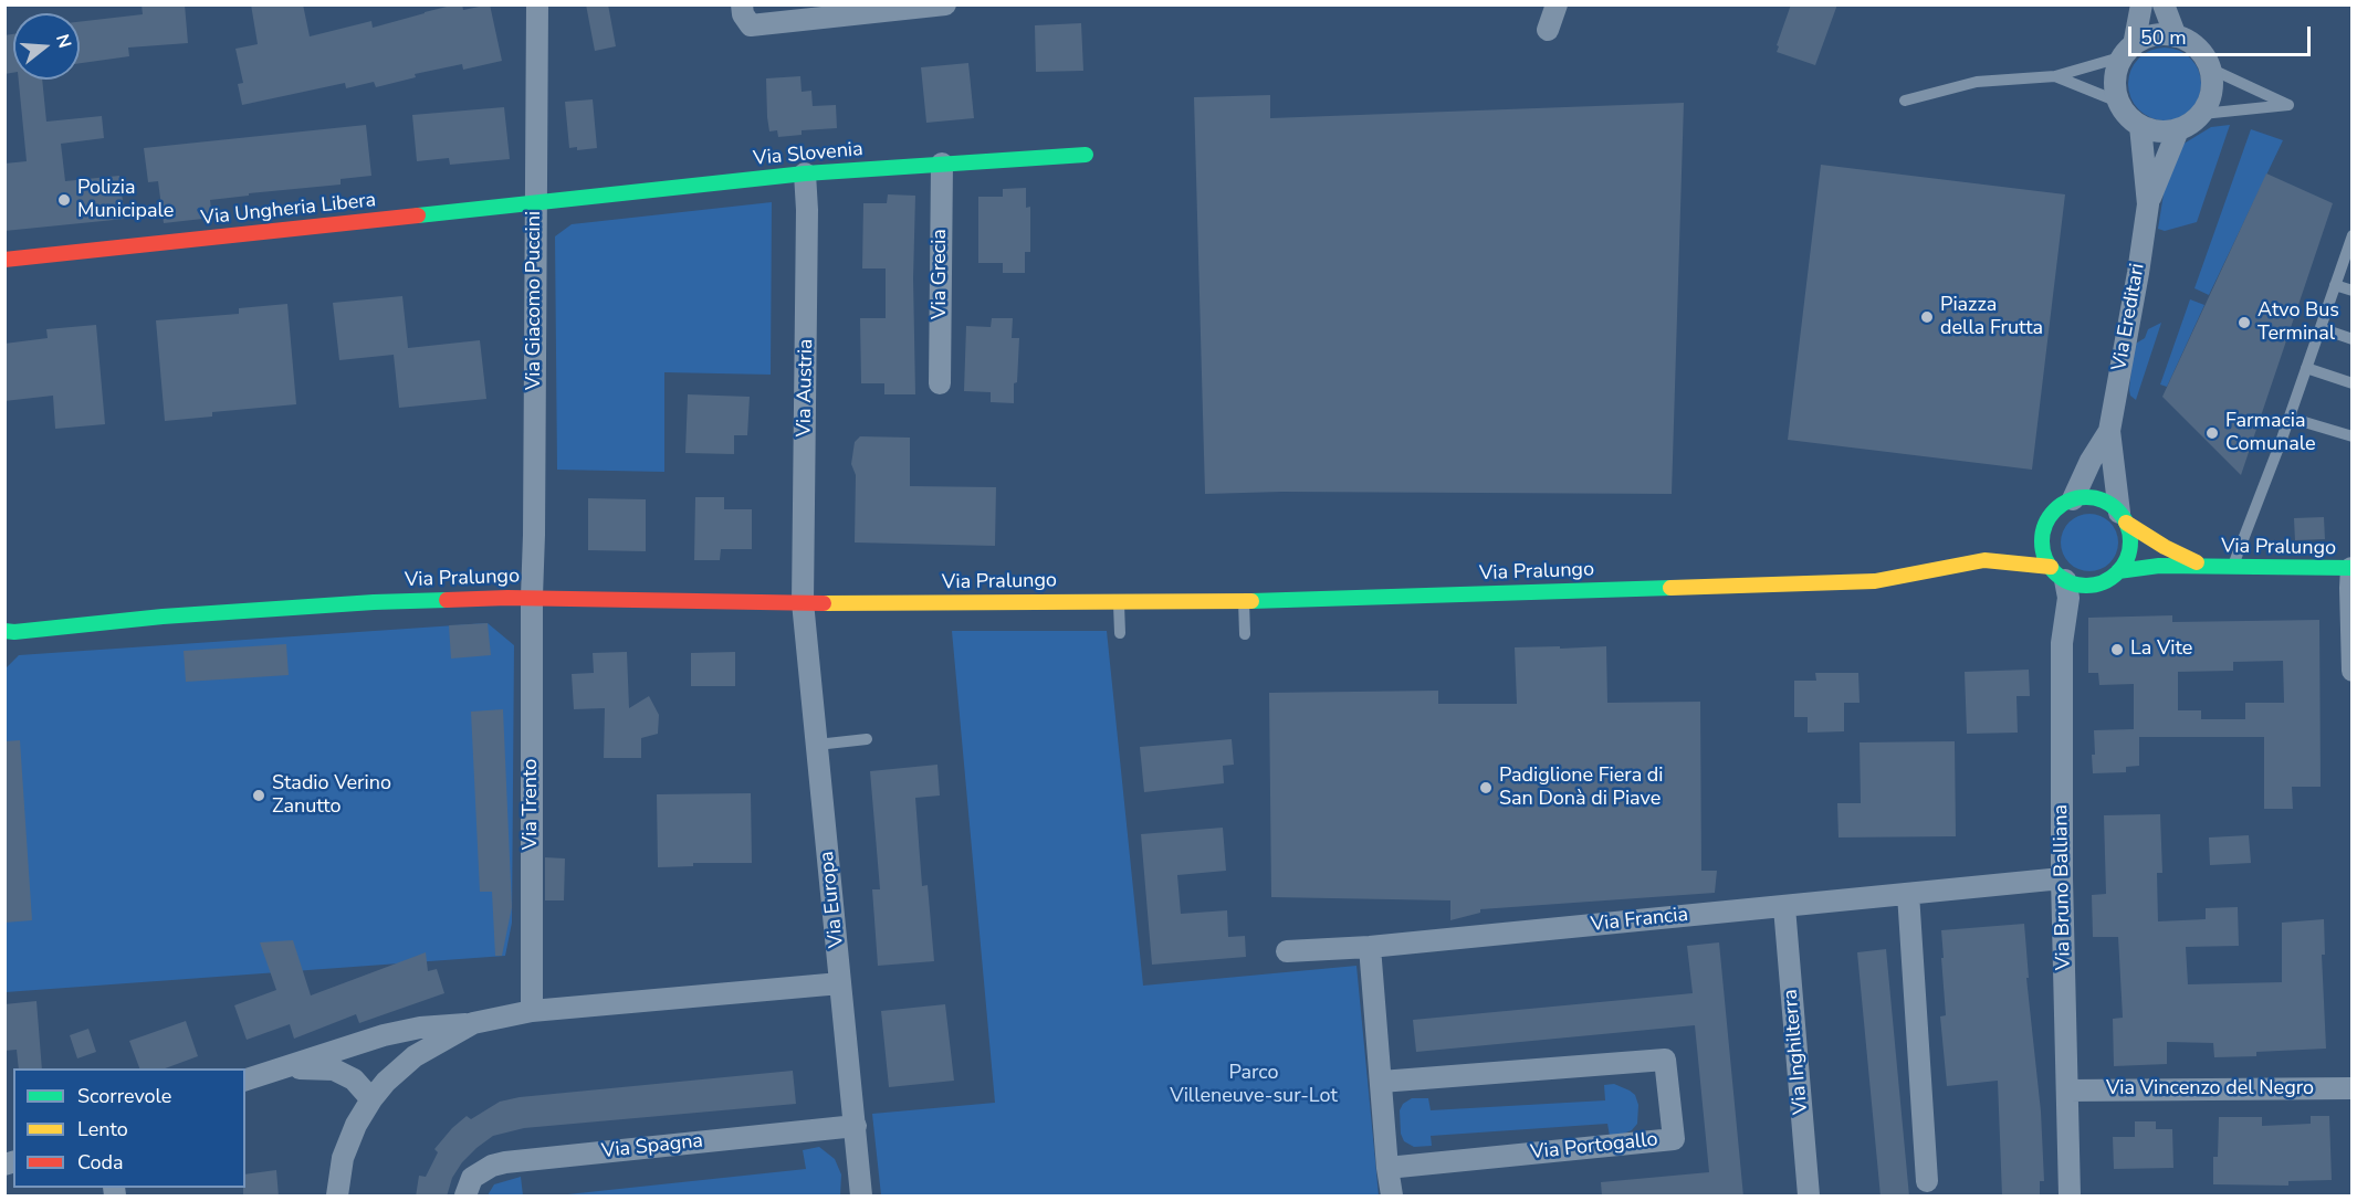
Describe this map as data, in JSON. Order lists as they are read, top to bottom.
{
  "streets": {
    "street": [
      "Via Slovenia",
      "Via Ungheria Libera",
      "Via Grecia",
      "Via Giacomo Puccini",
      "Via Ereditari",
      "Via Austria",
      "Via Pralungo",
      "Via Trento",
      "Via Bruno Balliana",
      "Via Europa",
      "Via Francia",
      "Via Inghilterra",
      "Via Vincenzo del Negro",
      "Via Spagna",
      "Via Portogallo"
    ]
  },
  "crossings": [
    ["Via Slovenia", "Via Ungheria Libera"],
    ["Via Slovenia", "Via Grecia"],
    ["Via Slovenia", "Via Giacomo Puccini"],
    ["Via Slovenia", "Via Austria"],
    ["Via Ungheria Libera", "Via Giacomo Puccini"],
    ["Via Giacomo Puccini", "Via Pralungo"],
    ["Via Giacomo Puccini", "Via Trento"],
    ["Via Ereditari", "Via Pralungo"],
    ["Via Ereditari", "Via Bruno Balliana"],
    ["Via Austria", "Via Pralungo"],
    ["Via Austria", "Via Europa"],
    ["Via Pralungo", "Via Trento"],
    ["Via Pralungo", "Via Bruno Balliana"],
    ["Via Pralungo", "Via Europa"],
    ["Via Bruno Balliana", "Via Francia"],
    ["Via Bruno Balliana", "Via Vincenzo del Negro"],
    ["Via Europa", "Via Spagna"],
    ["Via Francia", "Via Inghilterra"]
  ],
  "parks": ["Parco Villeneuve-sur-Lot"],
  "places": [
    "Polizia Municipale",
    "Piazza della Frutta",
    "Atvo Bus Terminal",
    "Farmacia Comunale",
    "La Vite",
    "Padiglione Fiera di San Donà di Piave",
    "Stadio Verino Zanutto"
  ],
  "legend": ["Scorrevole", "Lento", "Coda"],
  "scale_bar": "50 m",
  "north": "right"
}
